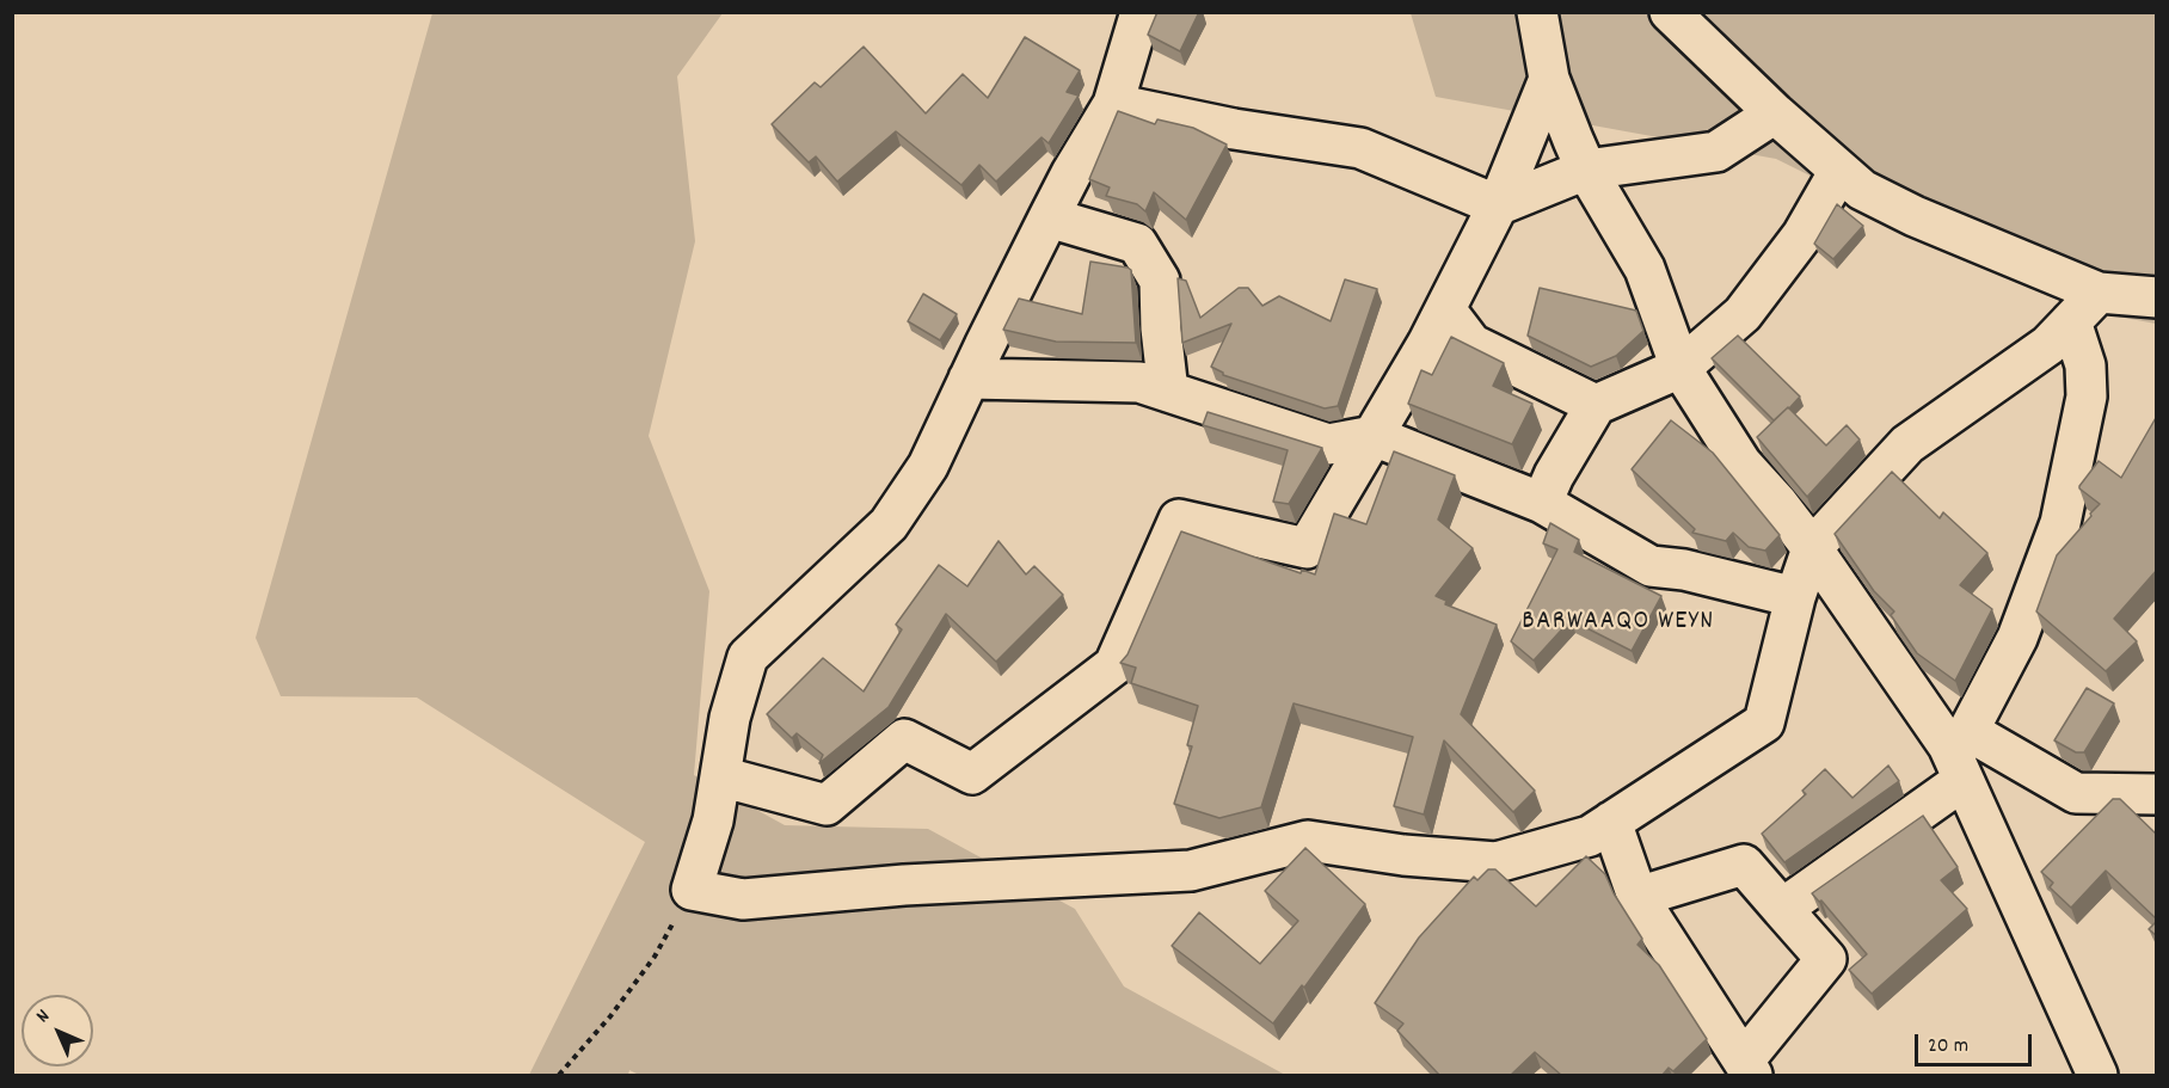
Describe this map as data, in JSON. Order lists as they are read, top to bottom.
{
  "districts": ["BARWAAQO WEYN"],
  "scale_bar": "20 m",
  "north": "top left"
}
